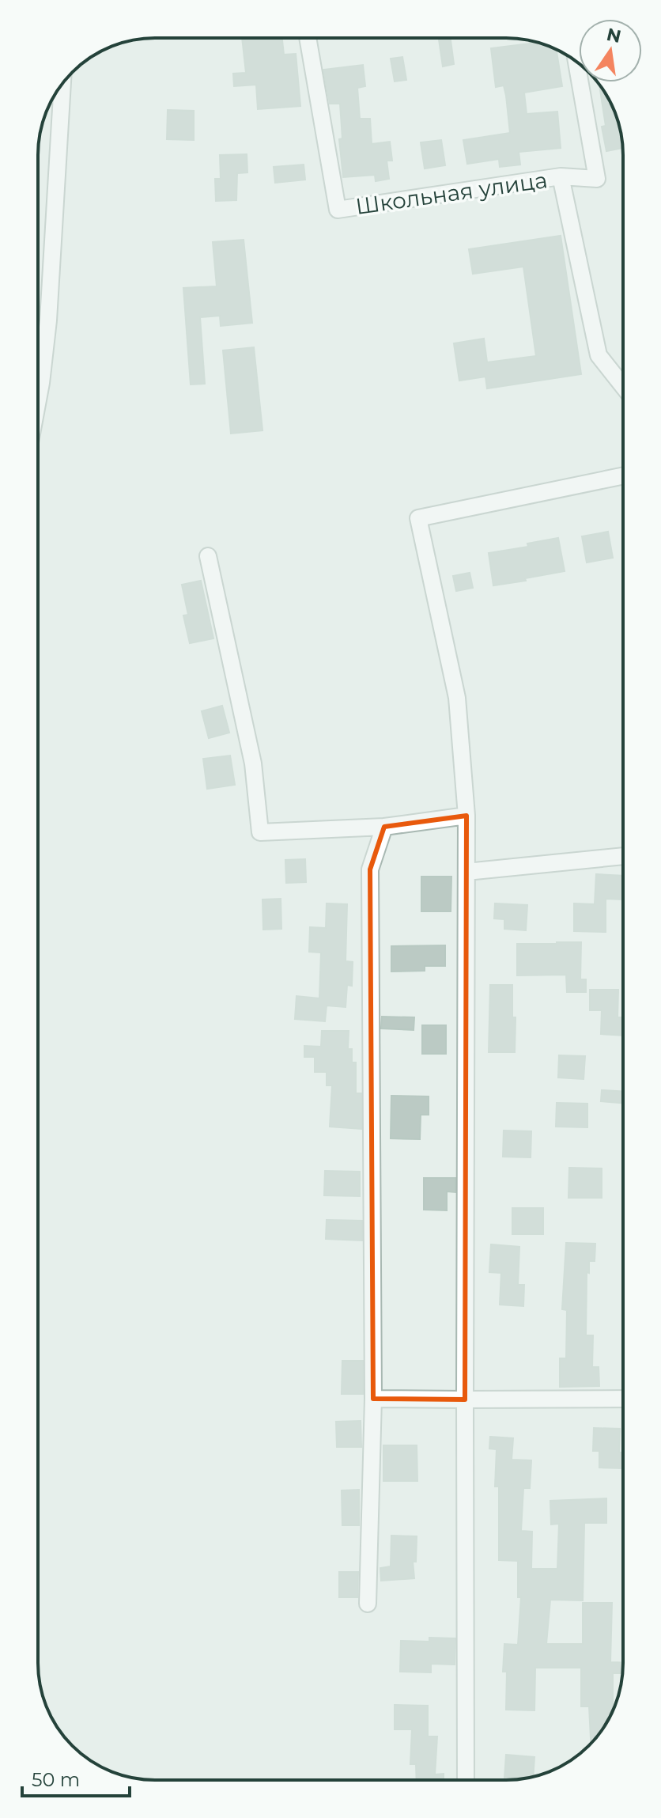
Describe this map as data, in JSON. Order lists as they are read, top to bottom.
{
  "streets": {
    "street": ["Школьная улица"]
  },
  "scale_bar": "50 m",
  "north": "top"
}
